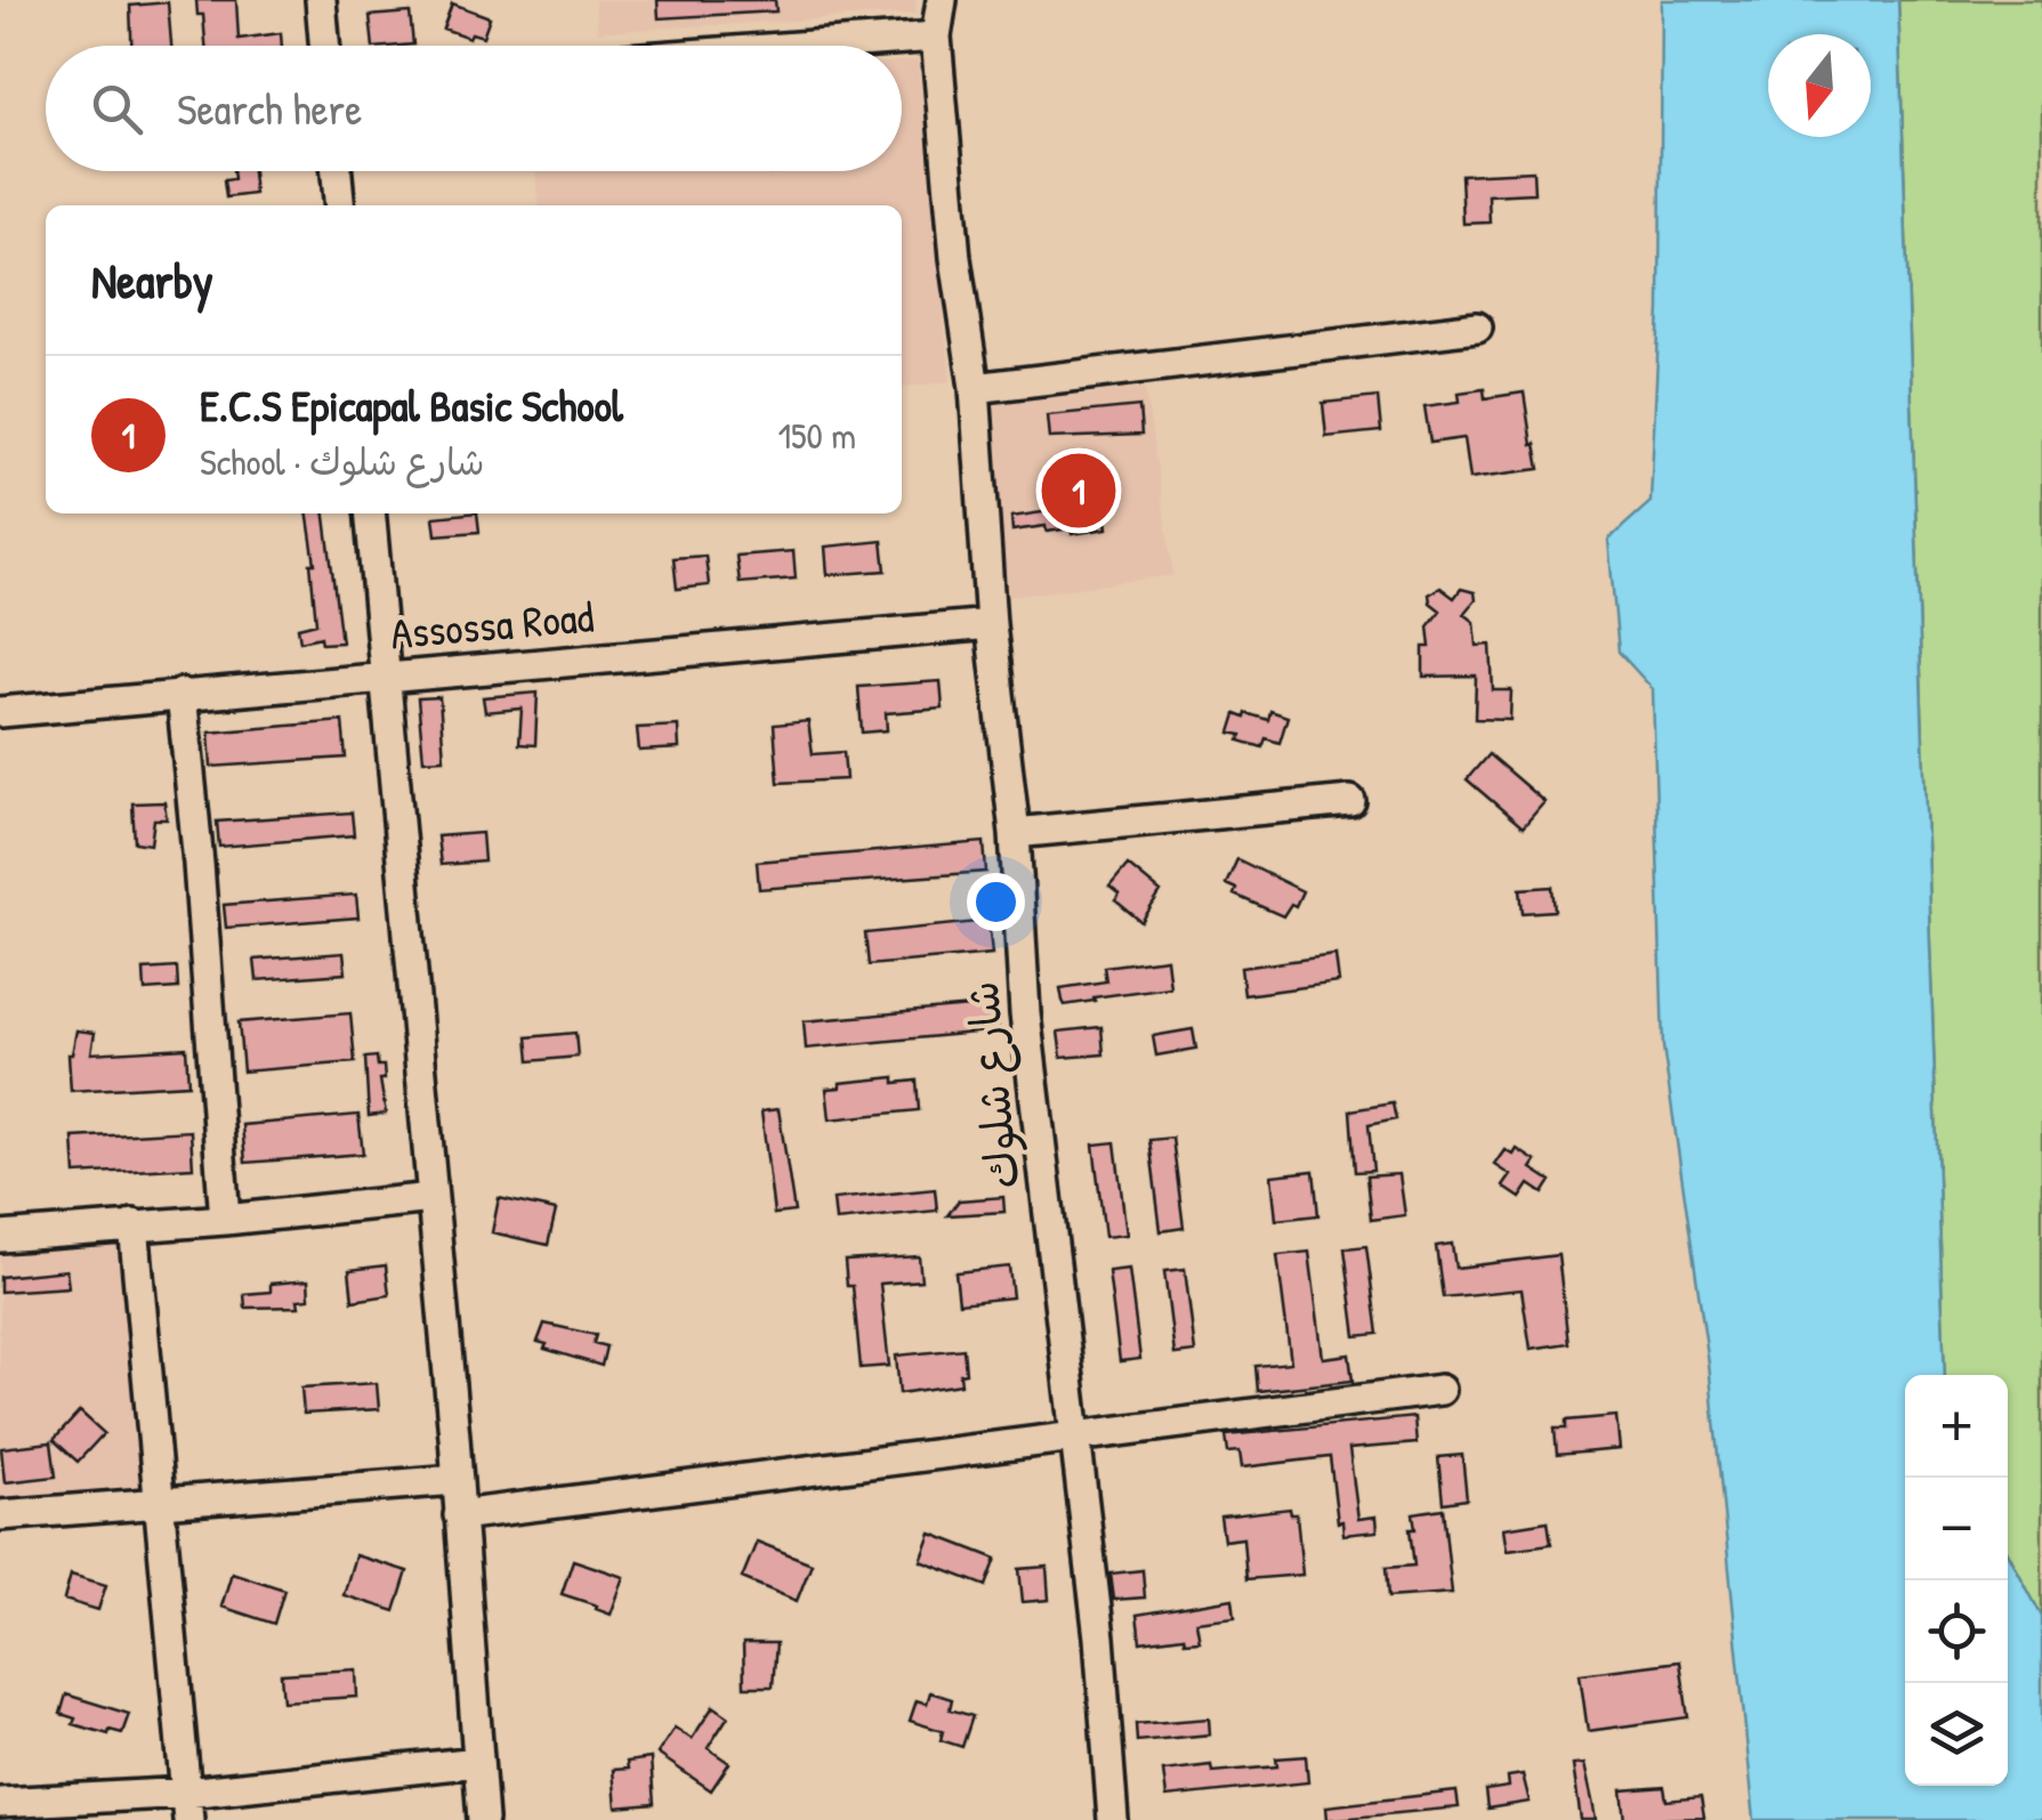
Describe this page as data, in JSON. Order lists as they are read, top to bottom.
{
  "streets": {
    "street": ["Assossa Road", "شارع شلوك"]
  },
  "crossings": [
    ["Assossa Road", "شارع شلوك"]
  ],
  "north": "bottom",
  "page": {
    "search": "Search here",
    "heading": "Nearby",
    "list": [
      {
        "mark": "1",
        "name": "E.C.S Epicapal Basic School",
        "note": "School · شارع شلوك",
        "value": "150 m"
      }
    ],
    "pins": "1",
    "map_buttons": ["+", "−"]
  }
}
